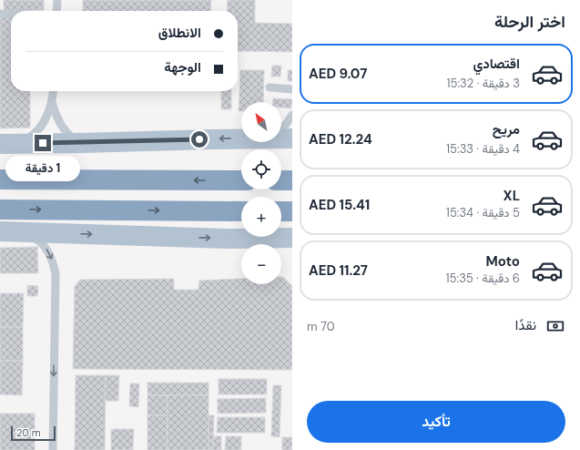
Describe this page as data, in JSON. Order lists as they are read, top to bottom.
{
  "scale_bar": "20 m",
  "north": "top left",
  "page": {
    "heading": "اختر الرحلة",
    "banner": ["الانطلاق", "الوجهة"],
    "list": [
      {
        "name": "اقتصادي",
        "note": "3 دقيقة · 15:32",
        "value": "AED 9.07"
      },
      {
        "name": "مريح",
        "note": "4 دقيقة · 15:33",
        "value": "AED 12.24"
      },
      {
        "name": "XL",
        "note": "5 دقيقة · 15:34",
        "value": "AED 15.41"
      },
      {
        "name": "Moto",
        "note": "6 دقيقة · 15:35",
        "value": "AED 11.27"
      }
    ],
    "map_buttons": ["+", "−"],
    "bubble": "1 دقيقة",
    "pay": ["نقدًا", "70 m"],
    "buttons": "تأكيد",
    "scale": "20 m"
  }
}
